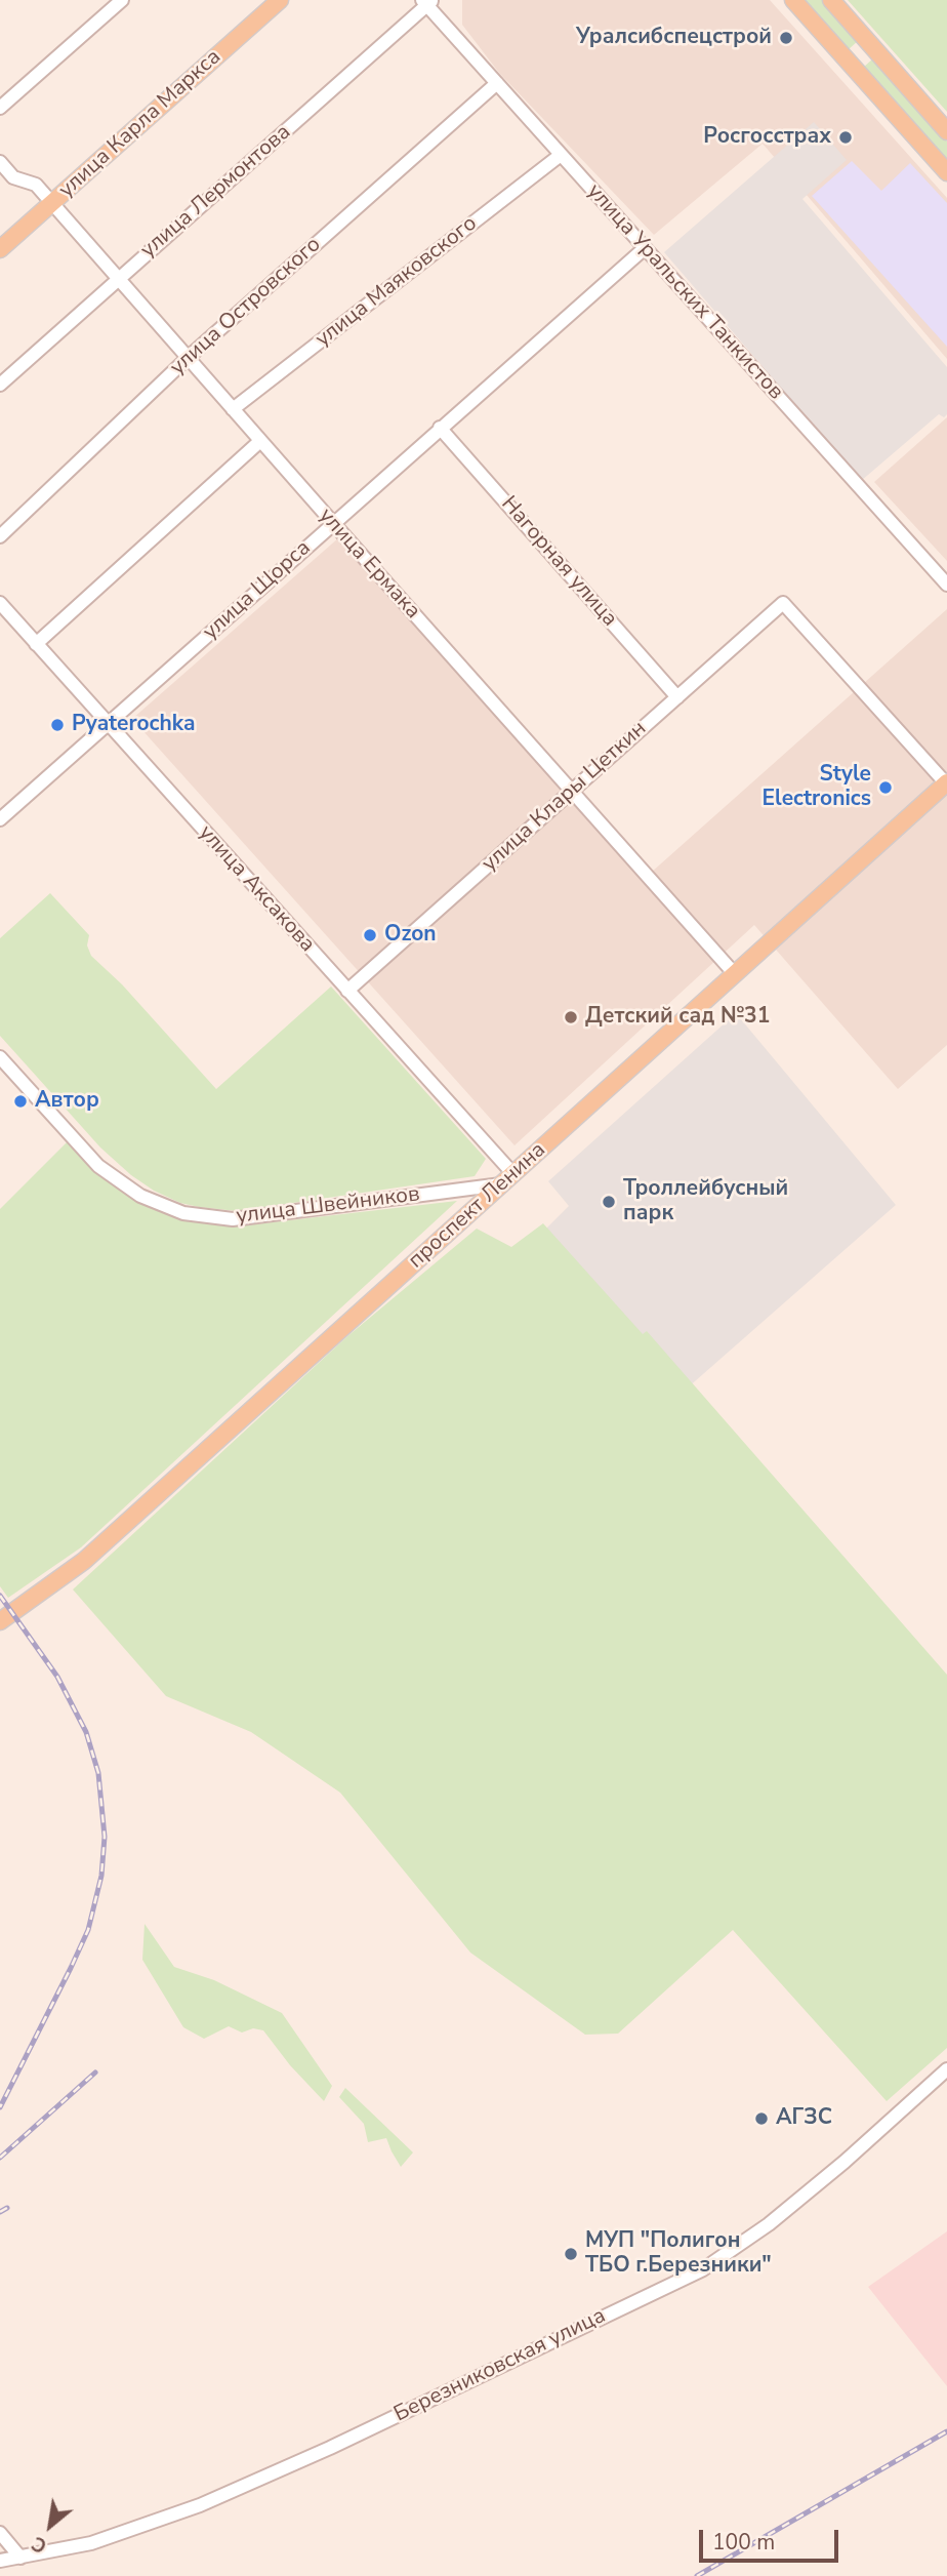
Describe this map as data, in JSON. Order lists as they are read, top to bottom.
{
  "streets": {
    "main road": ["улица Карла Маркса", "проспект Ленина"],
    "street": [
      "улица Лермонтова",
      "улица Маяковского",
      "улица Уральских Танкистов",
      "улица Островского",
      "Нагорная улица",
      "улица Ермака",
      "улица Щорса",
      "улица Клары Цеткин",
      "улица Аксакова",
      "улица Швейников",
      "Березниковская улица"
    ]
  },
  "crossings": [
    ["улица Карла Маркса", "улица Ермака"],
    ["улица Лермонтова", "улица Уральских Танкистов"],
    ["улица Лермонтова", "улица Ермака"],
    ["улица Маяковского", "улица Уральских Танкистов"],
    ["улица Маяковского", "улица Ермака"],
    ["улица Уральских Танкистов", "улица Островского"],
    ["улица Уральских Танкистов", "улица Щорса"],
    ["улица Островского", "улица Ермака"],
    ["Нагорная улица", "улица Щорса"],
    ["Нагорная улица", "улица Клары Цеткин"],
    ["улица Ермака", "улица Щорса"],
    ["улица Ермака", "улица Клары Цеткин"],
    ["улица Ермака", "проспект Ленина"],
    ["улица Щорса", "улица Аксакова"],
    ["улица Клары Цеткин", "улица Аксакова"],
    ["улица Клары Цеткин", "проспект Ленина"],
    ["улица Аксакова", "улица Швейников"],
    ["улица Аксакова", "проспект Ленина"],
    ["улица Швейников", "проспект Ленина"]
  ],
  "places": [
    "Уралсибспецстрой",
    "Росгосстрах",
    "Pyaterochka",
    "Style Electronics",
    "Ozon",
    "Детский сад №31",
    "Автор",
    "Троллейбусный парк",
    "АГЗС",
    "МУП \"Полигон ТБО г.Березники\""
  ],
  "scale_bar": "100 m",
  "north": "bottom left"
}
